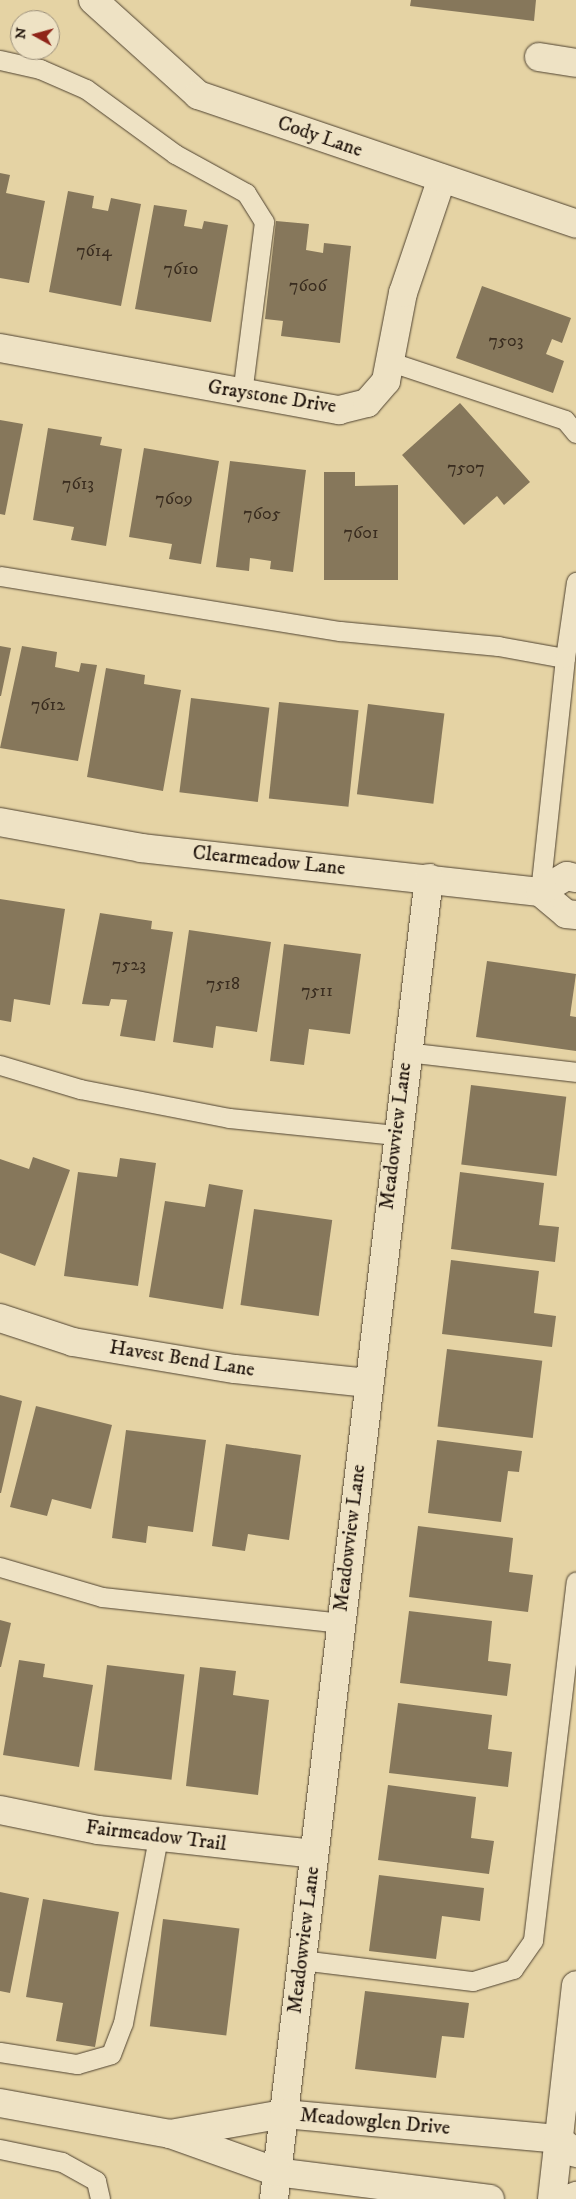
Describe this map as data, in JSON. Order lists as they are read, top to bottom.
{
  "streets": {
    "street": [
      "Cody Lane",
      "Graystone Drive",
      "Clearmeadow Lane",
      "Meadowview Lane",
      "Havest Bend Lane",
      "Fairmeadow Trail",
      "Meadowglen Drive"
    ]
  },
  "crossings": [
    ["Cody Lane", "Graystone Drive"],
    ["Clearmeadow Lane", "Meadowview Lane"],
    ["Meadowview Lane", "Havest Bend Lane"],
    ["Meadowview Lane", "Fairmeadow Trail"],
    ["Meadowview Lane", "Meadowglen Drive"]
  ],
  "house_numbers": [
    "7614",
    "7610",
    "7606",
    "7503",
    "7507",
    "7613",
    "7609",
    "7605",
    "7601",
    "7612",
    "7523",
    "7518",
    "7511"
  ],
  "north": "left"
}
